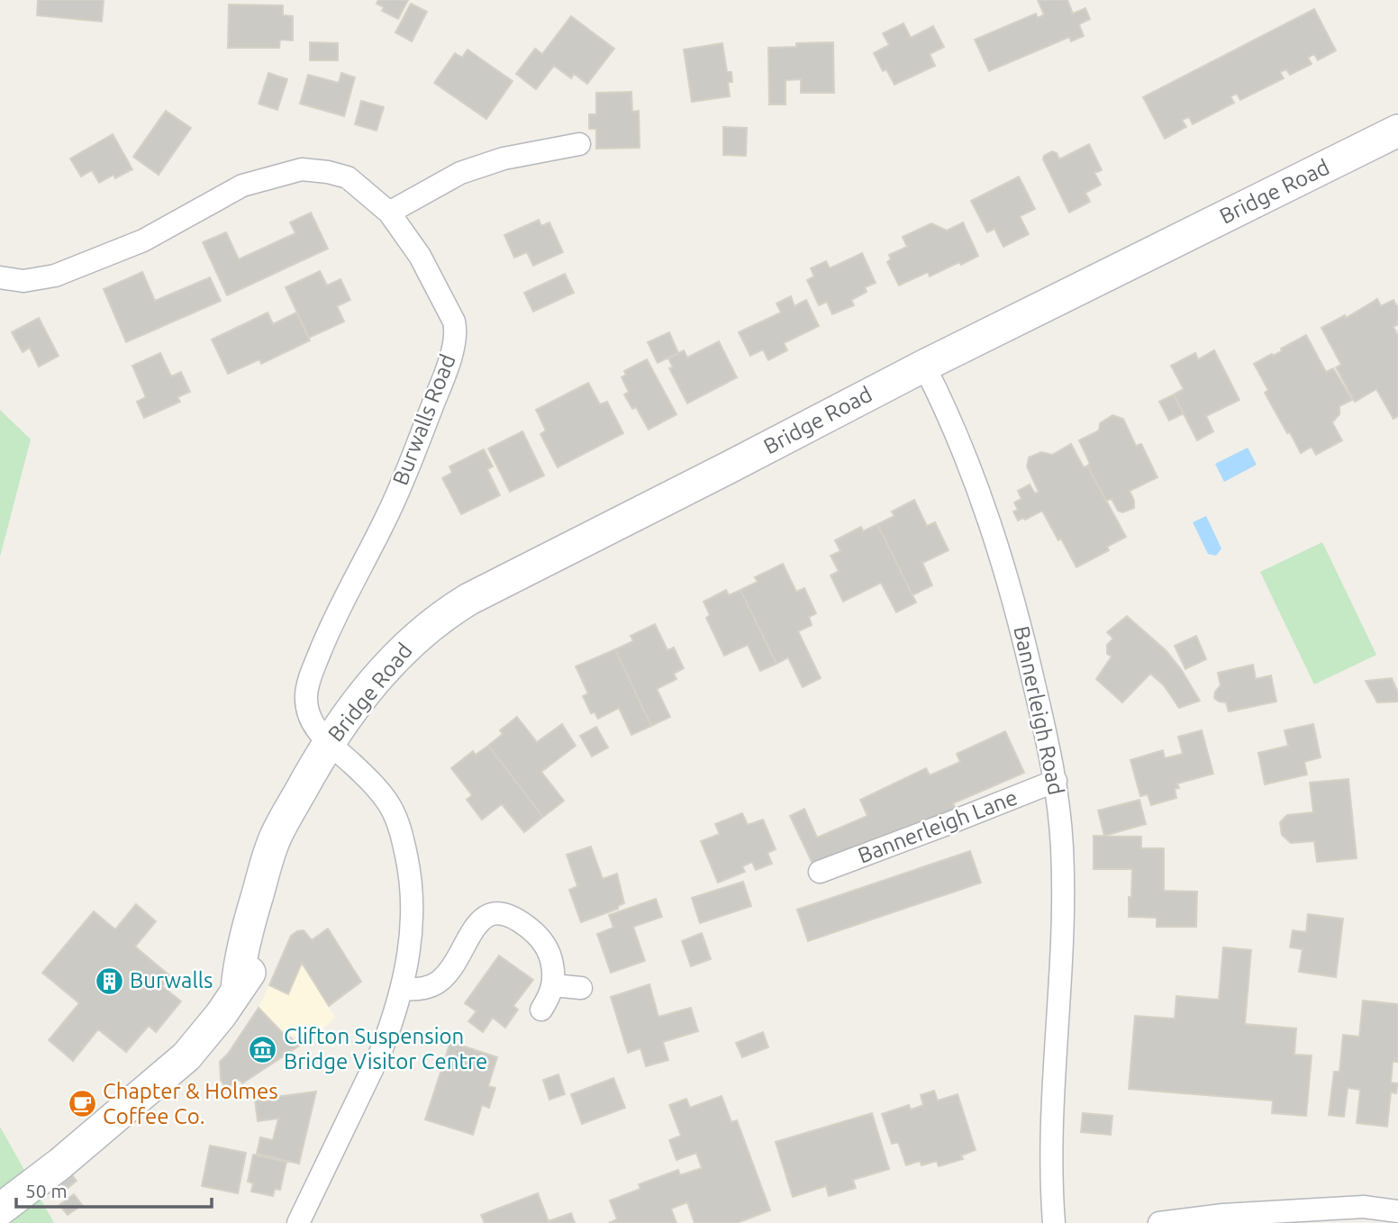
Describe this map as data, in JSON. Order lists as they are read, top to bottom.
{
  "streets": {
    "main road": ["Bridge Road"],
    "street": ["Burwalls Road", "Bannerleigh Road", "Bannerleigh Lane"]
  },
  "crossings": [
    ["Bridge Road", "Burwalls Road"],
    ["Bridge Road", "Bannerleigh Road"],
    ["Bannerleigh Road", "Bannerleigh Lane"]
  ],
  "places": {
    "building": ["Burwalls"],
    "museum": ["Clifton Suspension Bridge Visitor Centre"],
    "cafe": ["Chapter & Holmes Coffee Co."]
  },
  "scale_bar": "50 m"
}
